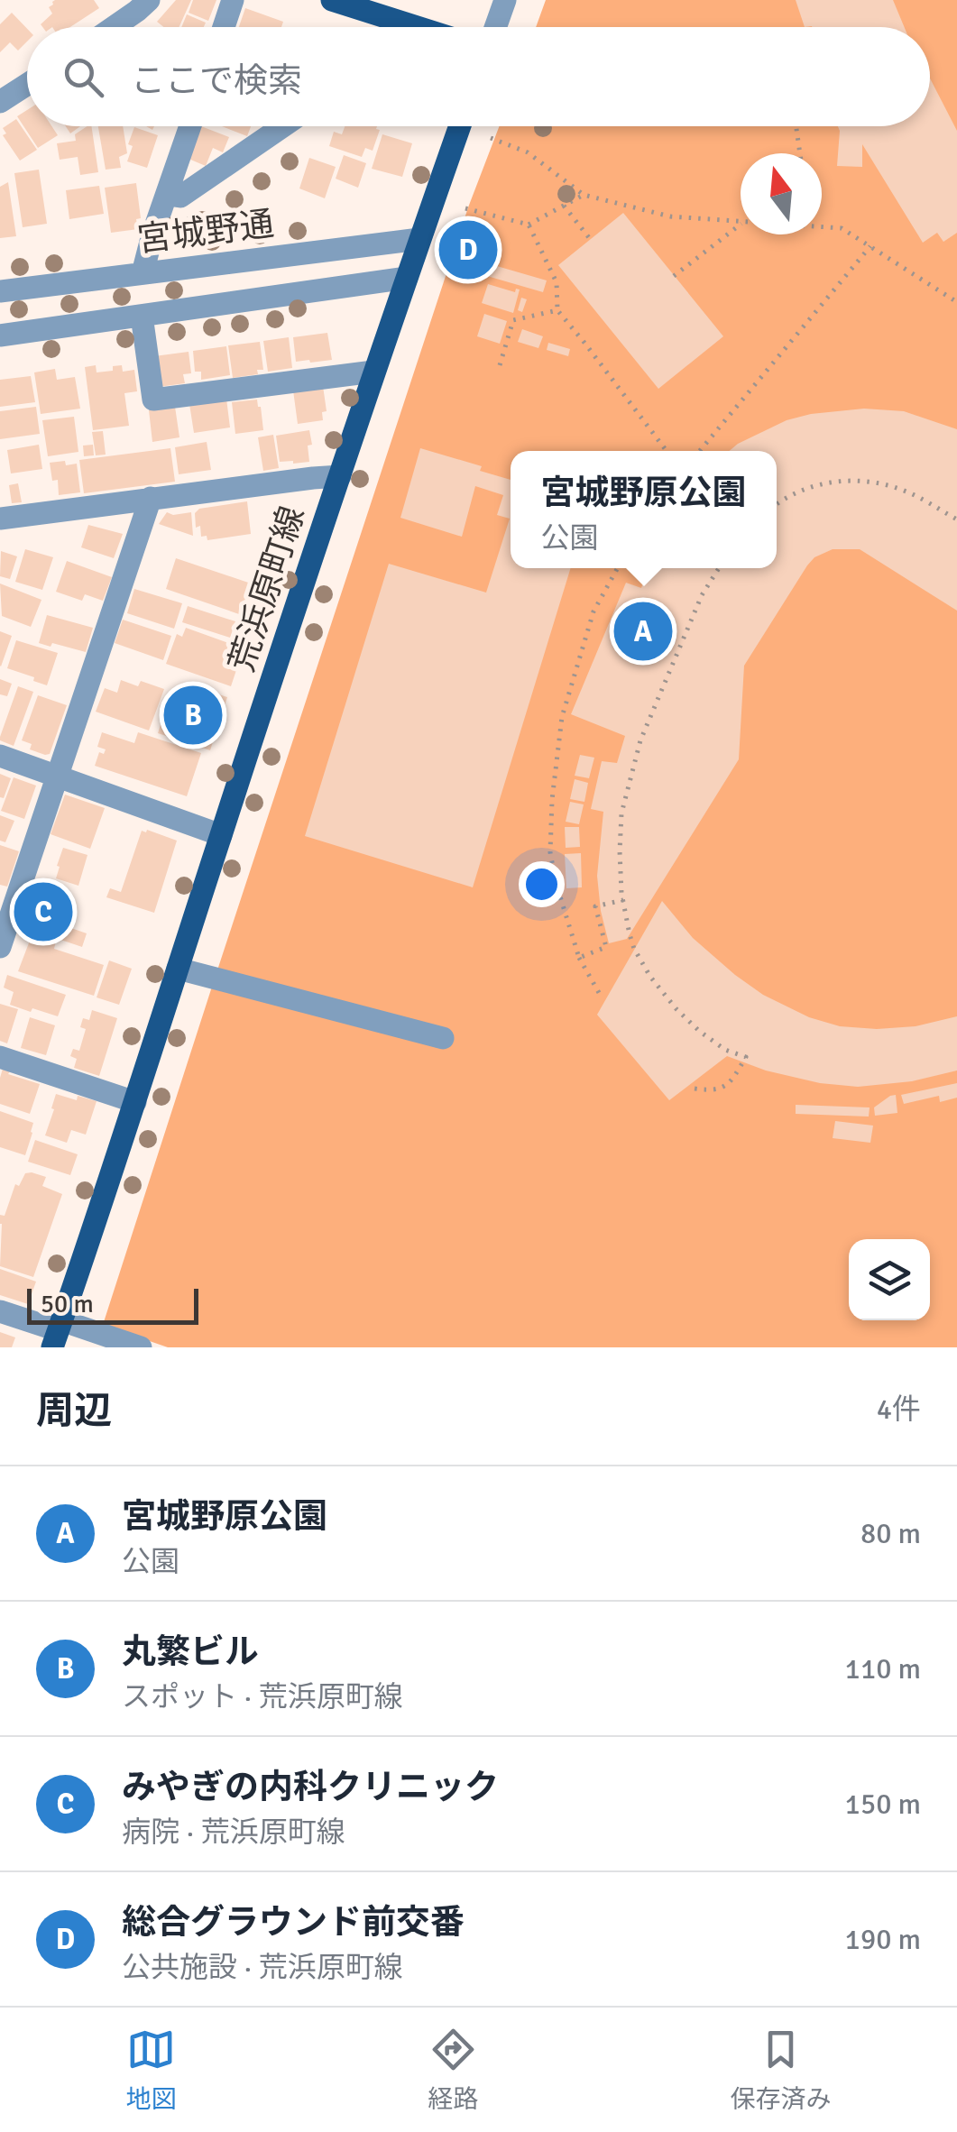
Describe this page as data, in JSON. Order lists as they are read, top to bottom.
{
  "streets": {
    "main road": ["荒浜原町線"],
    "street": ["宮城野通"]
  },
  "crossings": [
    ["宮城野通", "荒浜原町線"]
  ],
  "scale_bar": "50 m",
  "north": "top",
  "page": {
    "search": "ここで検索",
    "pins": [
      "D",
      "A",
      "B",
      "C"
    ],
    "popup": ["宮城野原公園", "公園"],
    "scale": "50 m",
    "heading": ["周辺", "4件"],
    "list": [
      {
        "mark": "A",
        "name": "宮城野原公園",
        "note": "公園",
        "value": "80 m"
      },
      {
        "mark": "B",
        "name": "丸繁ビル",
        "note": "スポット · 荒浜原町線",
        "value": "110 m"
      },
      {
        "mark": "C",
        "name": "みやぎの内科クリニック",
        "note": "病院 · 荒浜原町線",
        "value": "150 m"
      },
      {
        "mark": "D",
        "name": "総合グラウンド前交番",
        "note": "公共施設 · 荒浜原町線",
        "value": "190 m"
      }
    ],
    "nav": ["地図", "経路", "保存済み"]
  }
}
